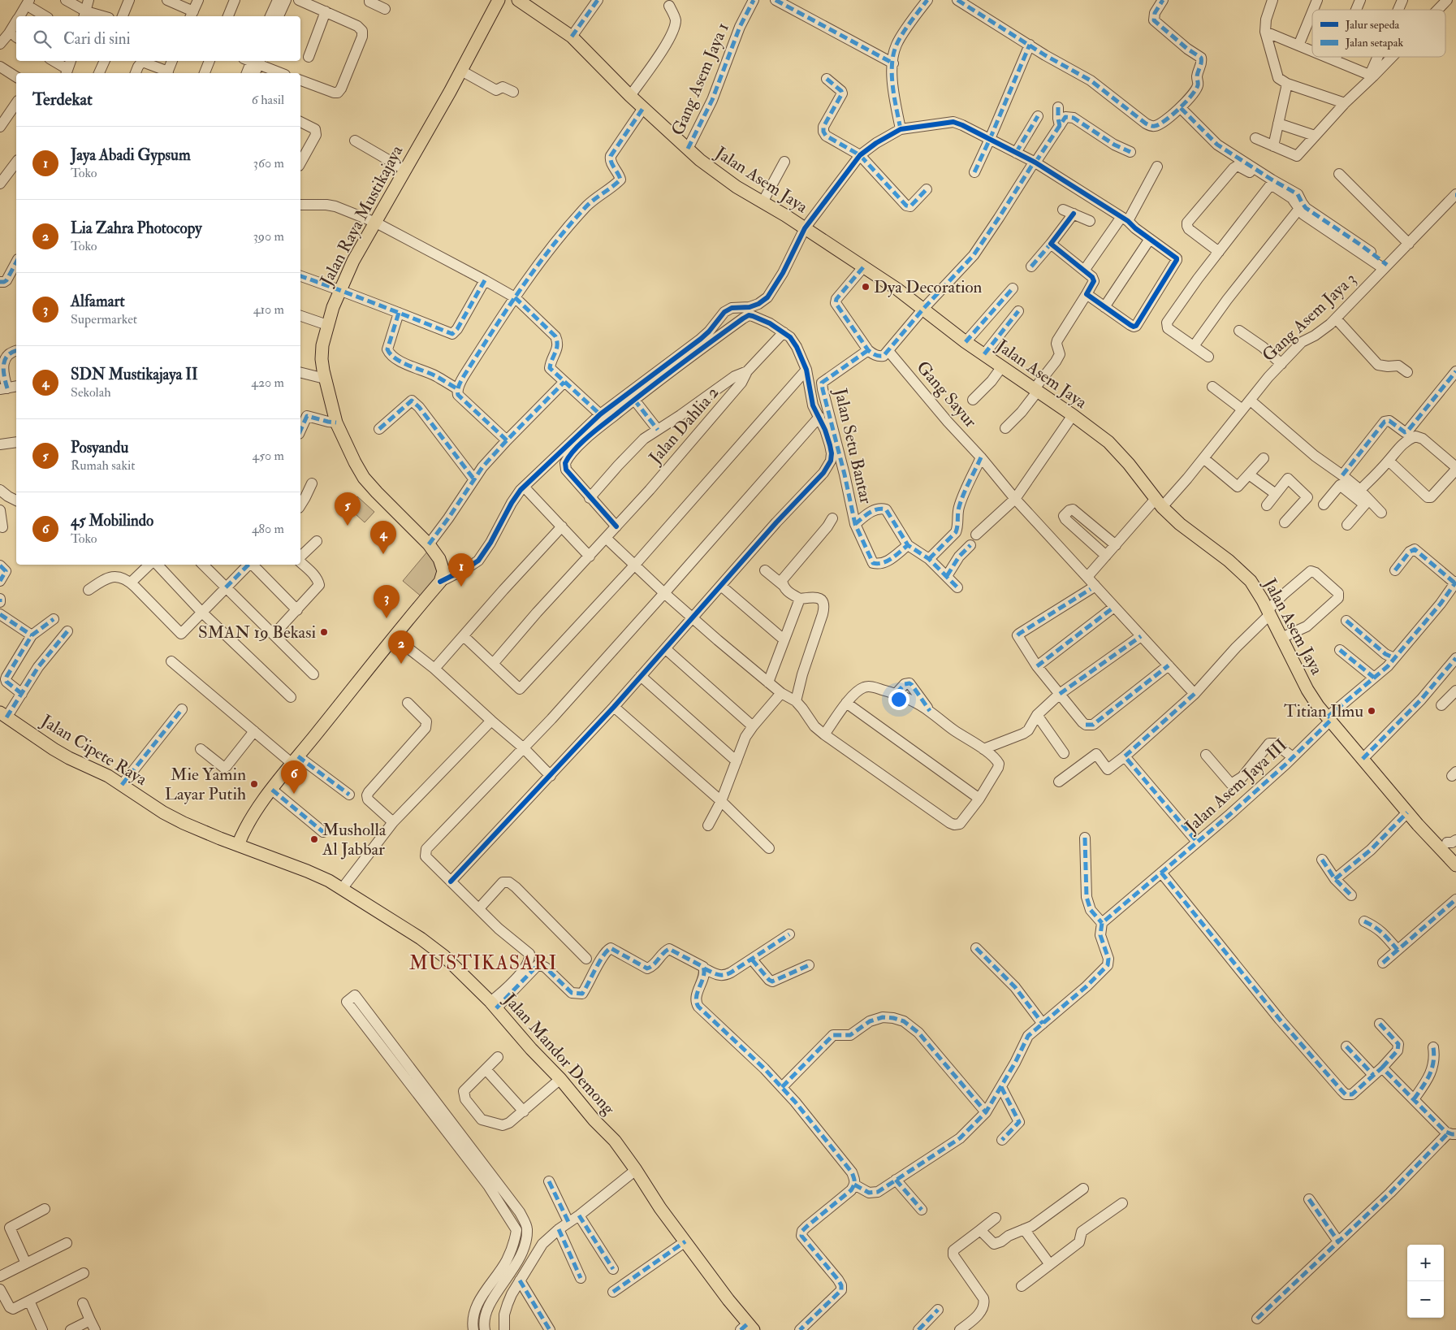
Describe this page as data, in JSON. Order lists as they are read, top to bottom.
{
  "streets": {
    "main road": [
      "Jalan Asem Jaya",
      "Jalan Raya Mustikajaya",
      "Jalan Cipete Raya",
      "Jalan Mandor Demong"
    ],
    "street": [
      "Gang Asem Jaya 1",
      "Gang Asem Jaya 3",
      "Gang Sayur",
      "Jalan Dahlia 2",
      "Jalan Setu Bantar",
      "Jalan Asem Jaya III"
    ]
  },
  "crossings": [
    ["Gang Asem Jaya 1", "Jalan Asem Jaya"],
    ["Jalan Asem Jaya", "Gang Asem Jaya 3"],
    ["Jalan Asem Jaya", "Jalan Asem Jaya III"],
    ["Gang Asem Jaya 3", "Gang Sayur"],
    ["Jalan Cipete Raya", "Jalan Mandor Demong"]
  ],
  "districts": ["MUSTIKASARI"],
  "places": [
    "Dya Decoration",
    "SMAN 19 Bekasi",
    "Titian Ilmu",
    "Mie Yamin Layar Putih",
    "Musholla Al Jabbar"
  ],
  "legend": ["Jalur sepeda", "Jalan setapak"],
  "page": {
    "search": "Cari di sini",
    "heading": ["Terdekat", "6 hasil"],
    "list": [
      {
        "mark": "1",
        "name": "Jaya Abadi Gypsum",
        "note": "Toko",
        "value": "360 m"
      },
      {
        "mark": "2",
        "name": "Lia Zahra Photocopy",
        "note": "Toko",
        "value": "390 m"
      },
      {
        "mark": "3",
        "name": "Alfamart",
        "note": "Supermarket",
        "value": "410 m"
      },
      {
        "mark": "4",
        "name": "SDN Mustikajaya II",
        "note": "Sekolah",
        "value": "420 m"
      },
      {
        "mark": "5",
        "name": "Posyandu",
        "note": "Rumah sakit",
        "value": "450 m"
      },
      {
        "mark": "6",
        "name": "45 Mobilindo",
        "note": "Toko",
        "value": "480 m"
      }
    ],
    "pins": [
      "5",
      "4",
      "1",
      "3",
      "2",
      "6"
    ],
    "map_buttons": ["+", "−"]
  }
}
